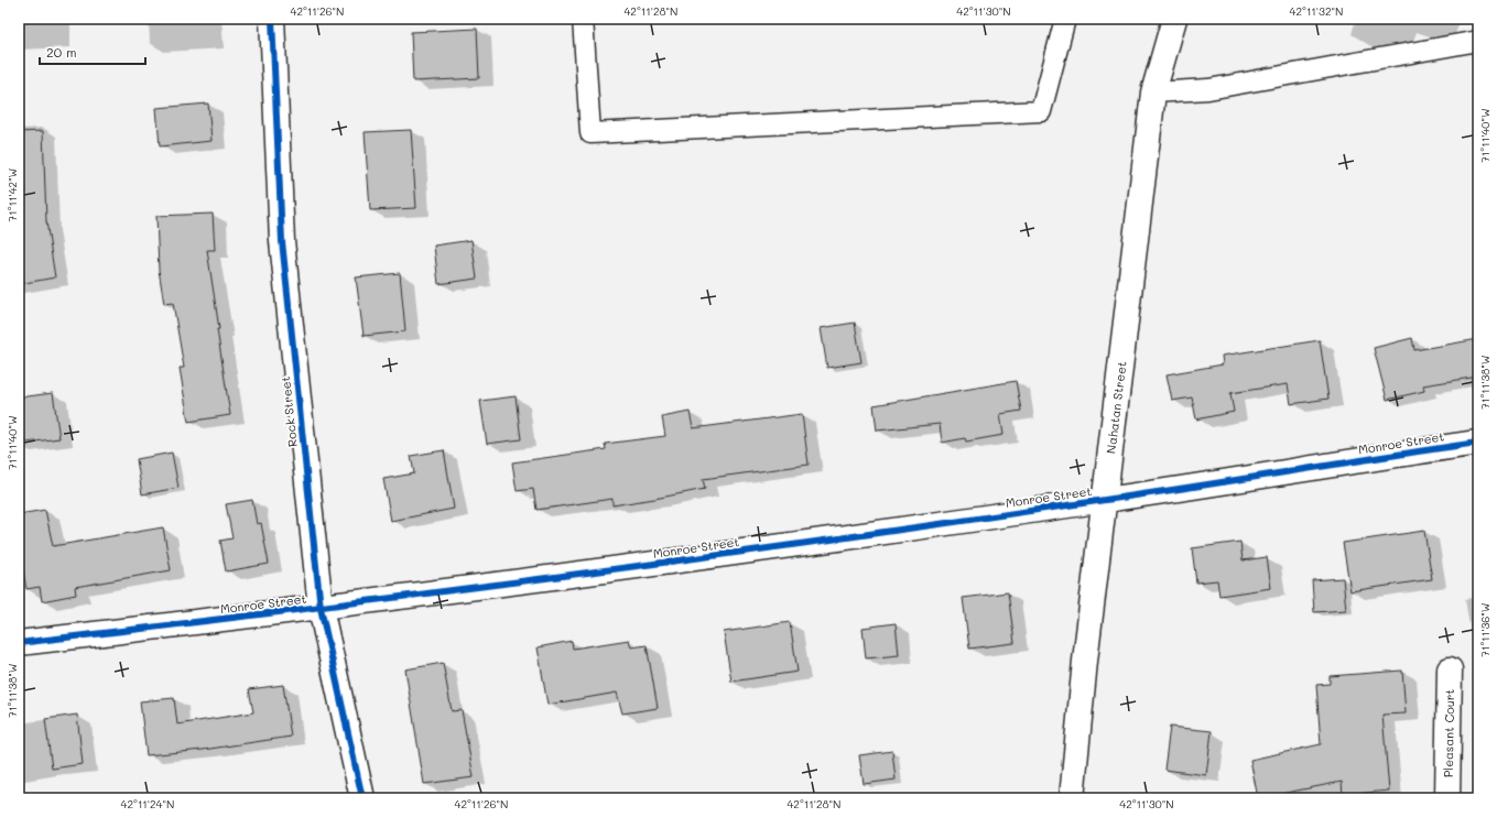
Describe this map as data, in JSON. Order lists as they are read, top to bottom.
{
  "streets": {
    "street": [
      "Nahatan Street",
      "Rock Street",
      "Monroe Street",
      "Pleasant Court"
    ]
  },
  "crossings": [
    ["Nahatan Street", "Monroe Street"],
    ["Rock Street", "Monroe Street"]
  ],
  "scale_bar": "20 m",
  "coordinates": [
    "42°11'26\"N",
    "42°11'28\"N",
    "42°11'30\"N",
    "42°11'32\"N",
    "71°11'40\"W",
    "71°11'42\"W",
    "71°11'38\"W",
    "71°11'36\"W",
    "42°11'24\"N"
  ]
}
